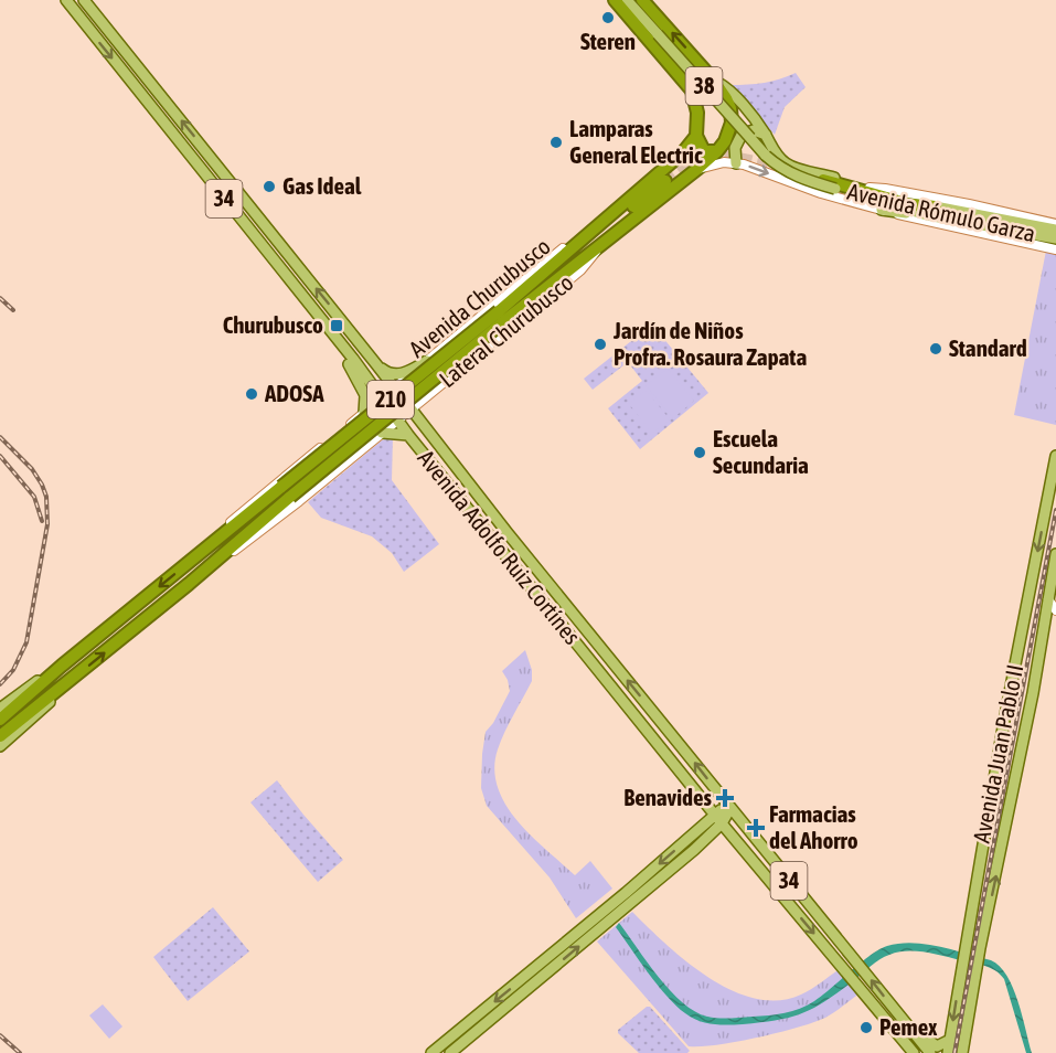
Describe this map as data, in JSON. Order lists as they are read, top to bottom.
{
  "streets": {
    "highway": ["38", "Avenida Churubusco", "210"],
    "main road": [
      "34",
      "Avenida Rómulo Garza",
      "Avenida Adolfo Ruiz Cortínes",
      "Avenida Juan Pablo II"
    ],
    "street": ["Lateral Churubusco"]
  },
  "crossings": [
    ["38", "Avenida Rómulo Garza"],
    ["38", "Avenida Churubusco"],
    ["34", "Avenida Adolfo Ruiz Cortínes"],
    ["Avenida Rómulo Garza", "Avenida Churubusco"],
    ["Avenida Churubusco", "Lateral Churubusco"],
    ["Lateral Churubusco", "Avenida Adolfo Ruiz Cortínes"]
  ],
  "places": {
    "other": [
      "Steren",
      "Lamparas General Electric",
      "Gas Ideal",
      "Jardín de Niños Profra. Rosaura Zapata",
      "Standard",
      "ADOSA",
      "Escuela Secundaria",
      "Pemex"
    ],
    "transit": ["Churubusco"],
    "health": ["Benavides", "Farmacias del Ahorro"]
  }
}
